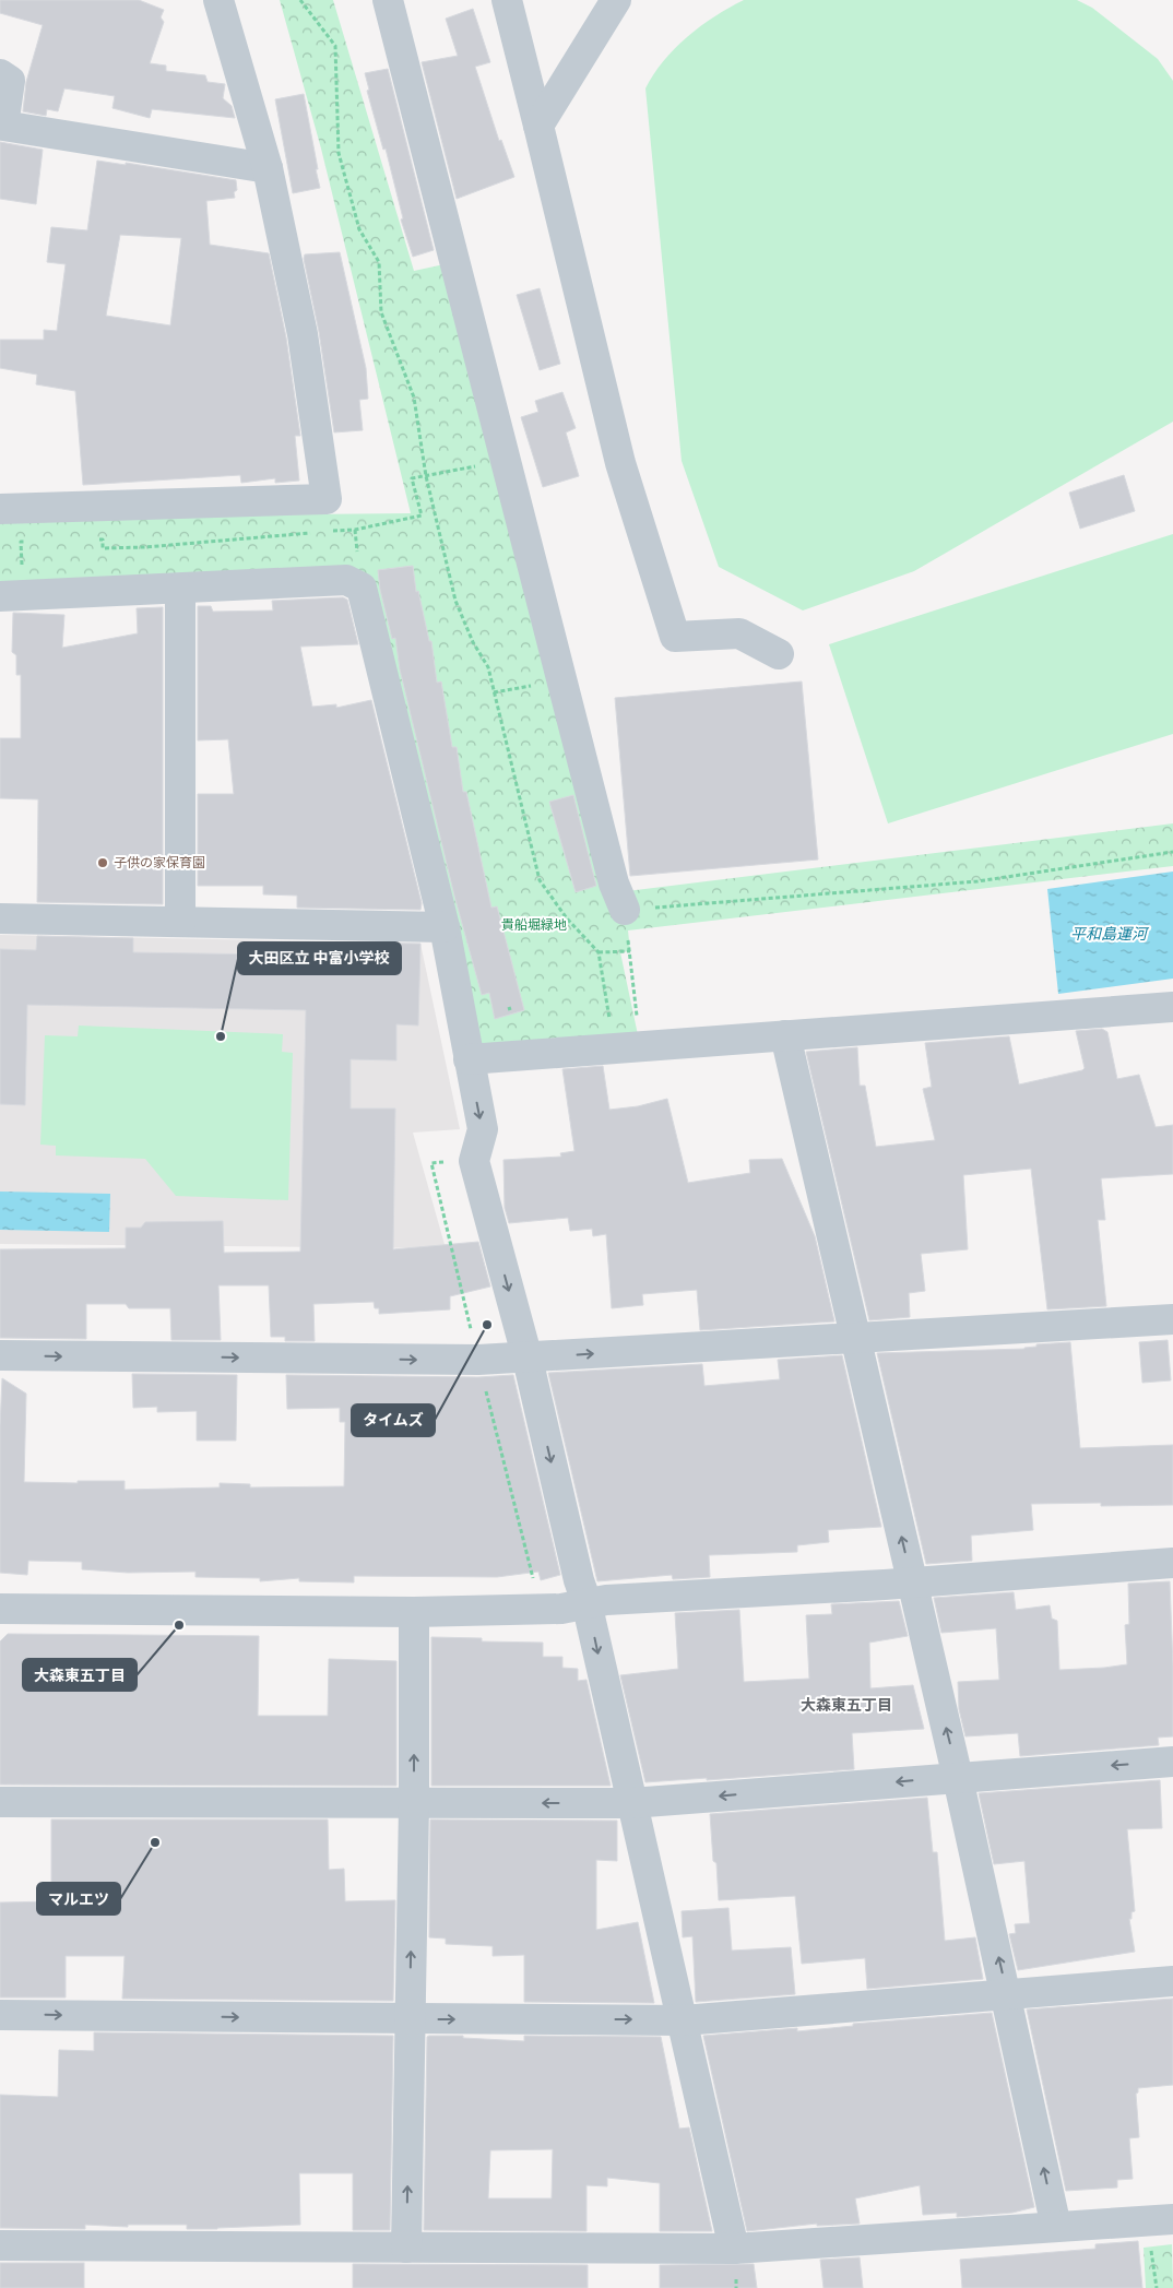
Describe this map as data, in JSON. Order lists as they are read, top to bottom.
{
  "districts": ["大森東五丁目"],
  "water": ["平和島運河"],
  "parks": ["貴船堀緑地"],
  "places": [
    "子供の家保育園",
    "大田区立 中富小学校",
    "タイムズ",
    "大森東五丁目",
    "マルエツ"
  ]
}
